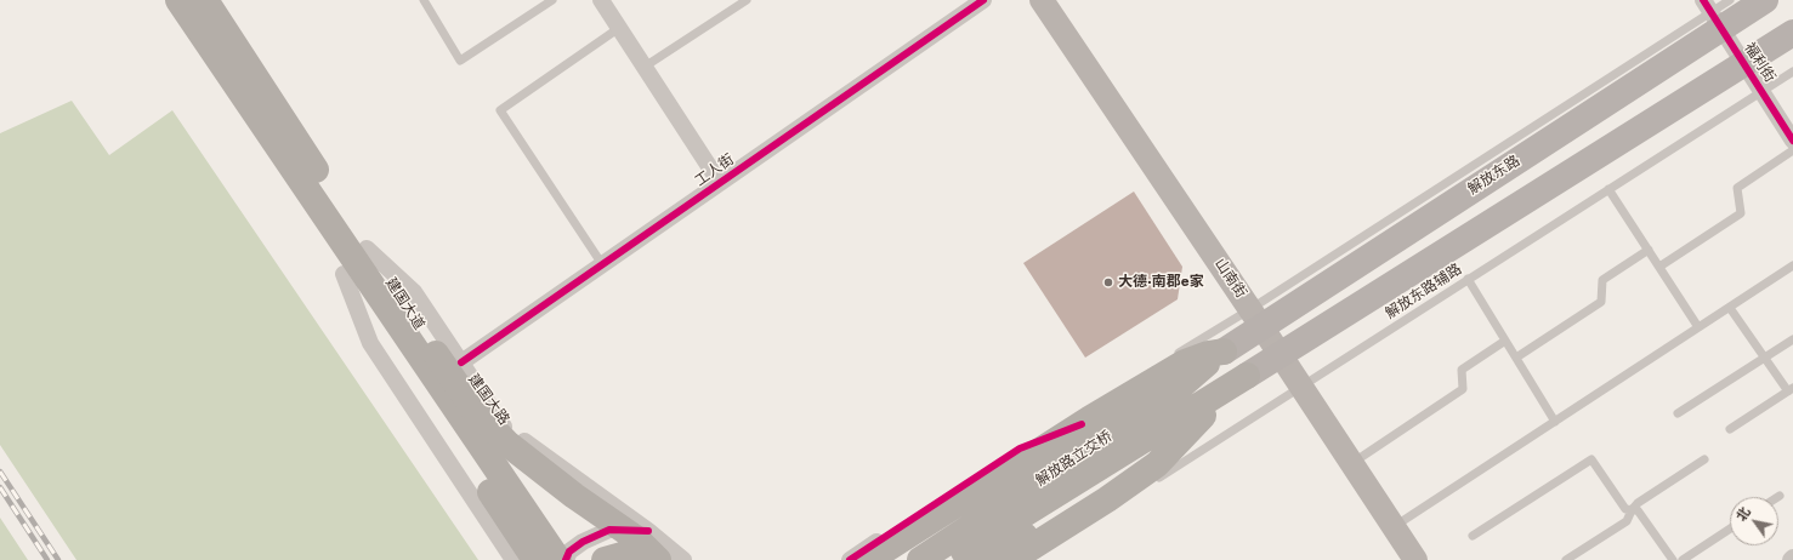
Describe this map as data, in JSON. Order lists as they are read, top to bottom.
{
  "streets": {
    "highway": ["建国大道", "解放路立交桥"],
    "main road": ["解放东路", "山南街"],
    "street": ["福利街", "工人街", "建国大路"],
    "lane": ["解放东路辅路"]
  },
  "crossings": [
    ["福利街", "解放东路"],
    ["福利街", "解放东路辅路"],
    ["工人街", "建国大路"],
    ["解放东路", "山南街"],
    ["解放东路", "解放路立交桥"],
    ["山南街", "解放东路辅路"],
    ["建国大道", "建国大路"]
  ],
  "places": ["大德·南郡e家"],
  "north": "top left"
}
